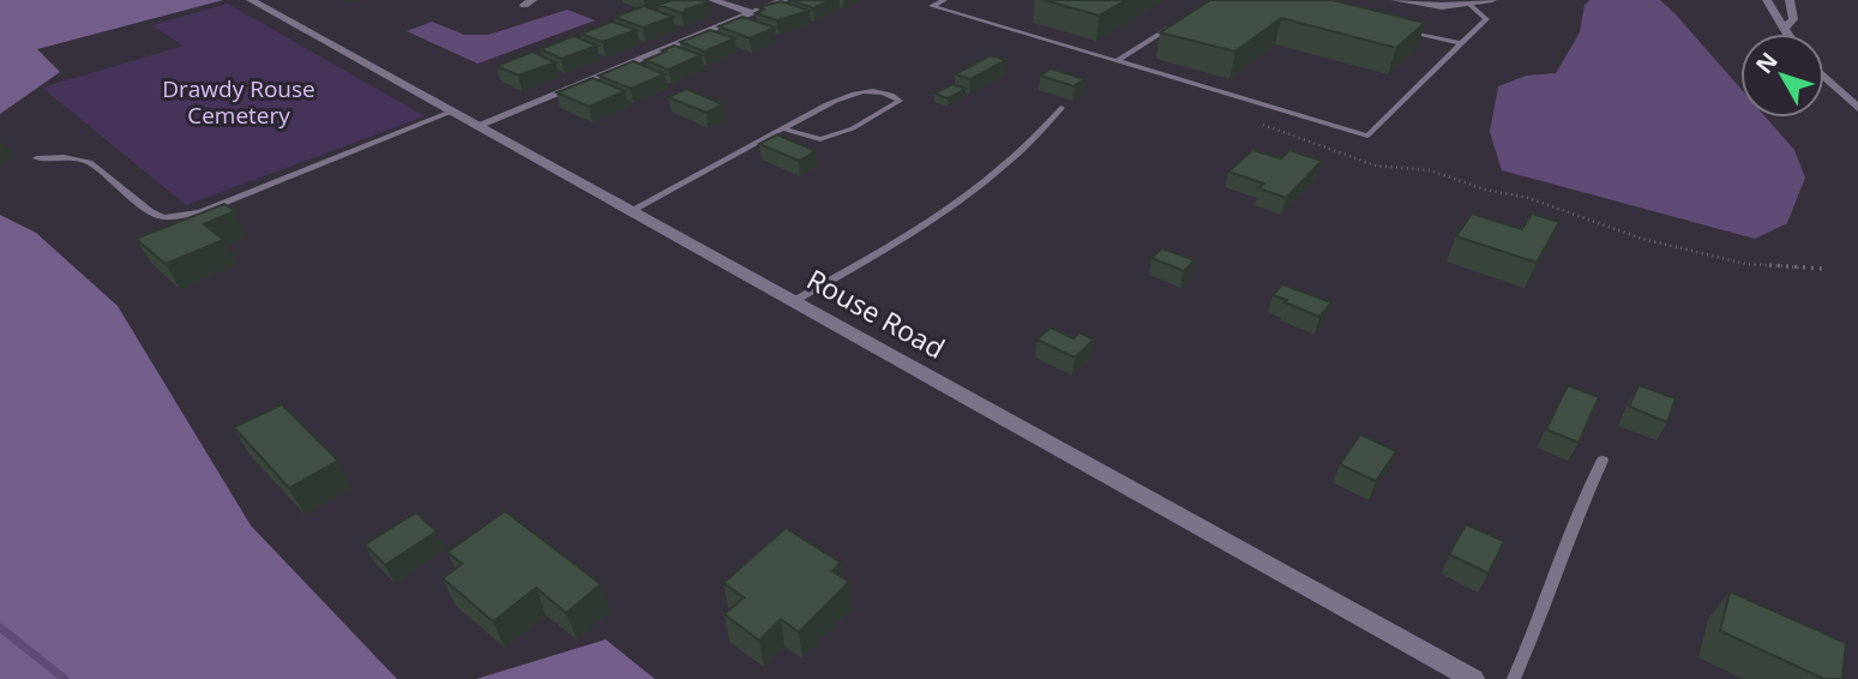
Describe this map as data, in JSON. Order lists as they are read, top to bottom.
{
  "streets": {
    "street": ["Rouse Road"]
  },
  "parks": ["Drawdy Rouse Cemetery"],
  "north": "top left"
}
